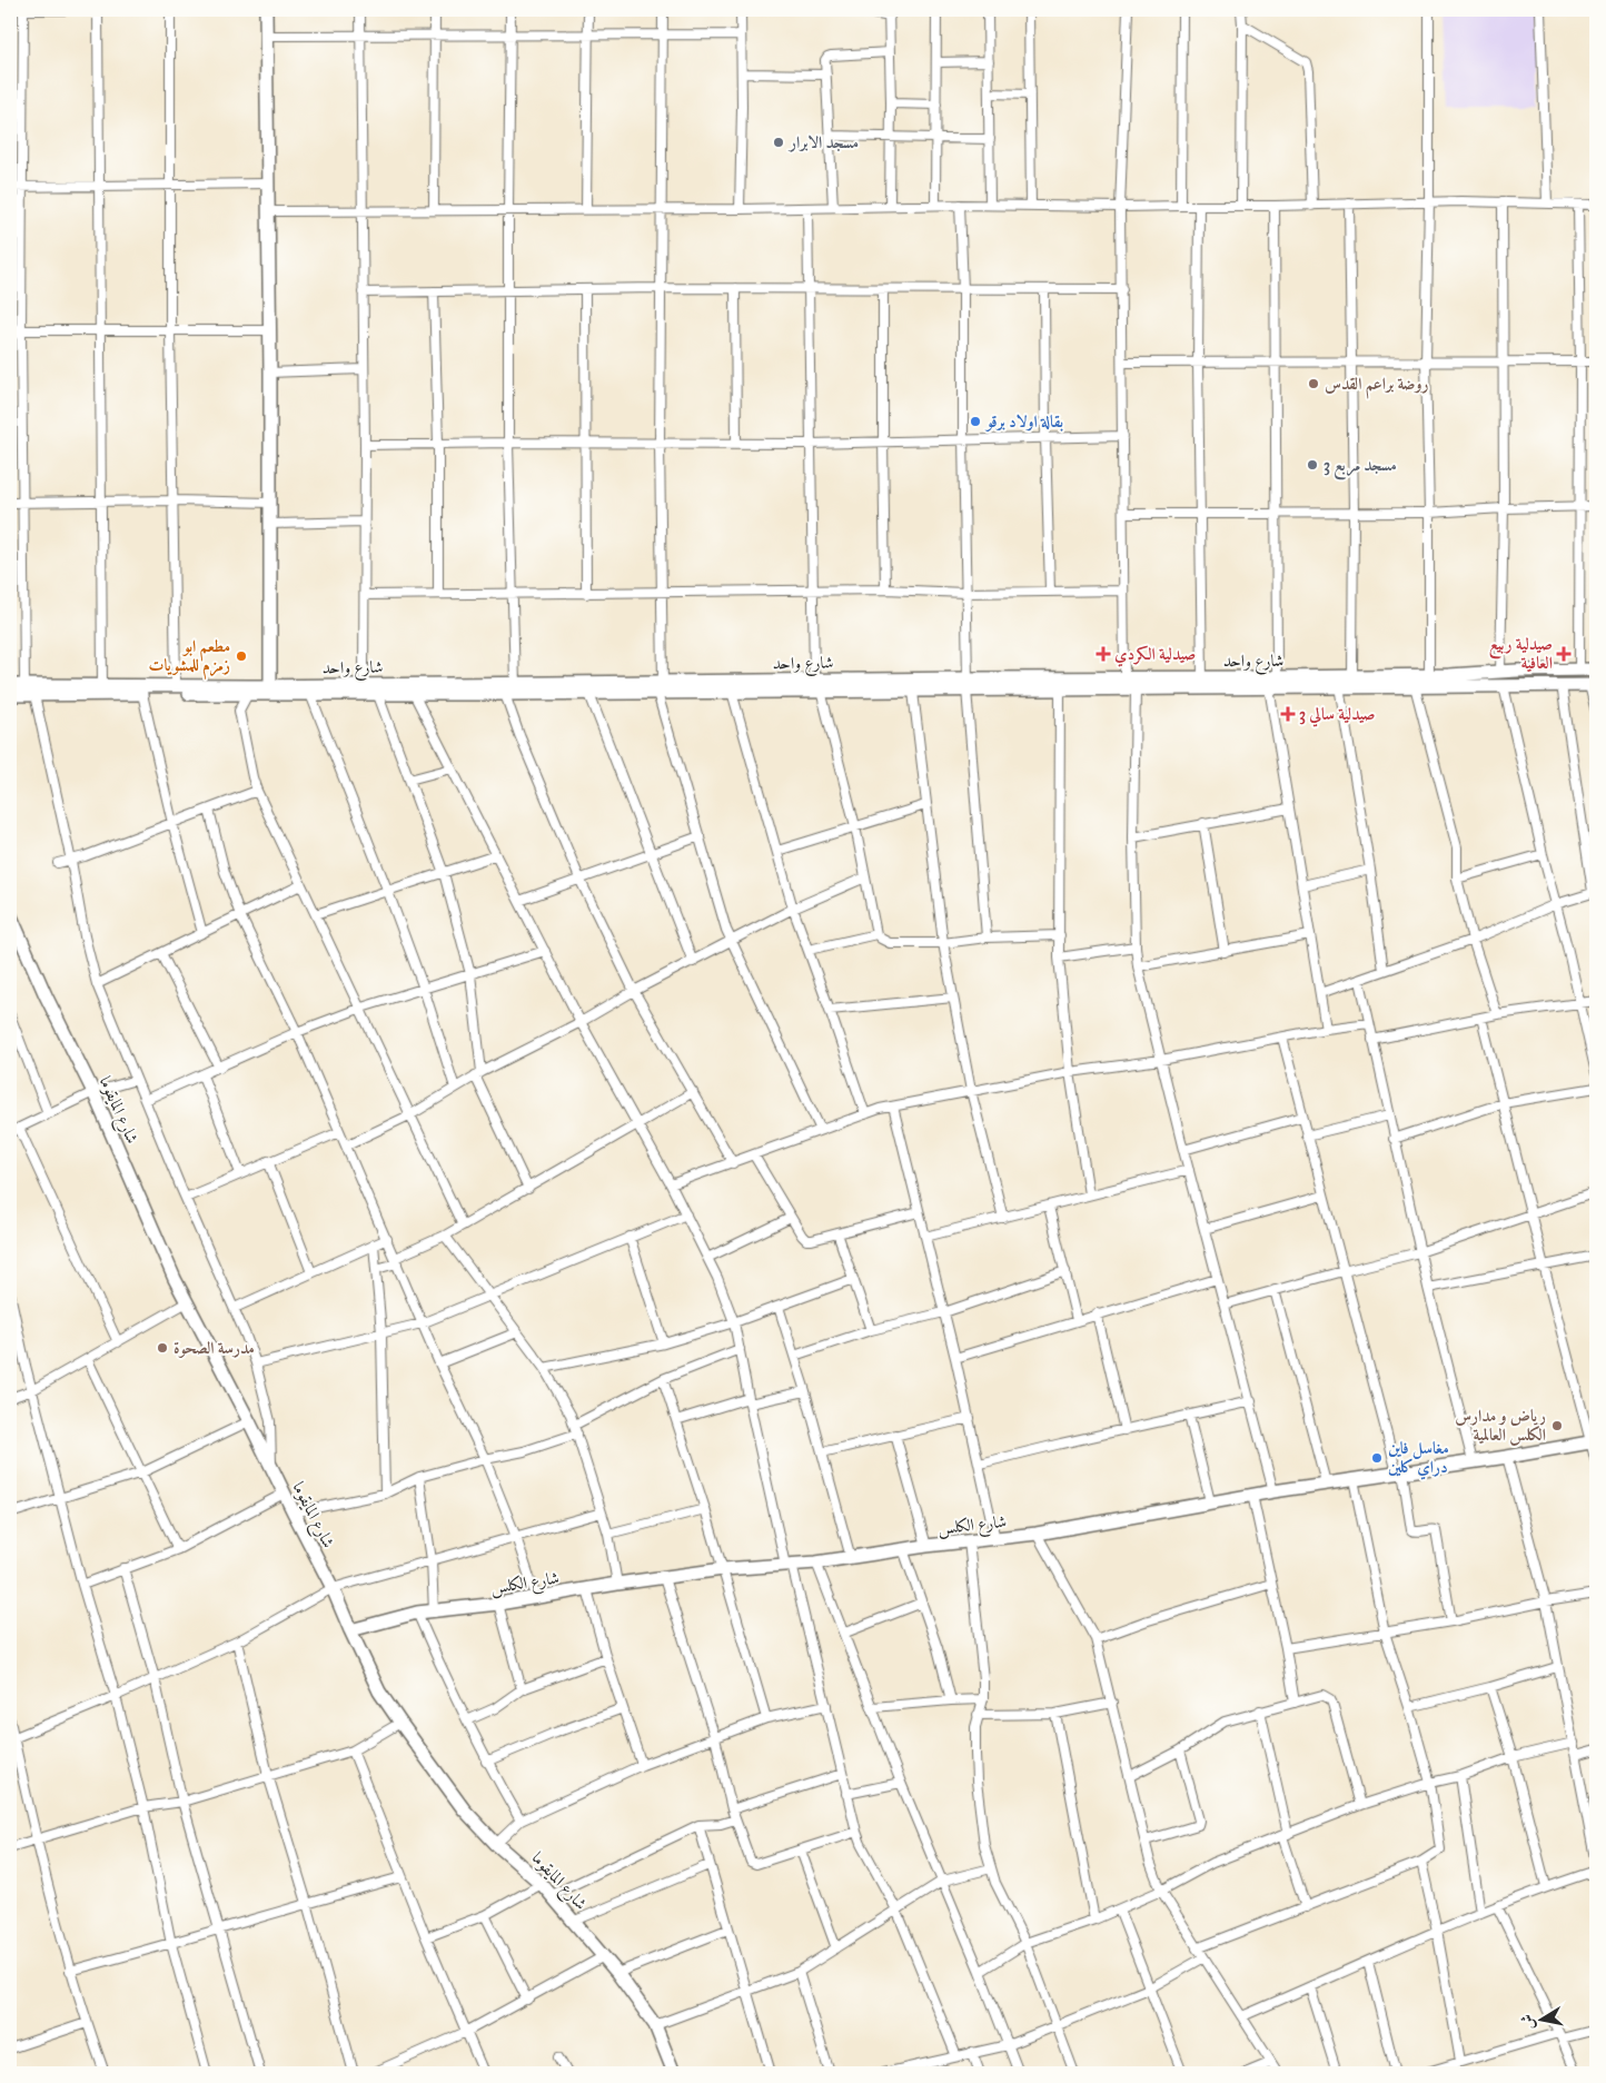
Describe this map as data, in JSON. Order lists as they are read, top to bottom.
{
  "streets": {
    "street": ["شارع واحد", "شارع المايقوما", "شارع الكلس"]
  },
  "crossings": [
    ["شارع المايقوما", "شارع الكلس"]
  ],
  "places": {
    "other": [
      "مسجد الابرار",
      "روضة براعم القدس",
      "بقالة اولاد برقو",
      "مسجد مربع 3",
      "مطعم ابو زمزم للمشويات",
      "مدرسة الصحوة",
      "رياض و مدارس الكلس العالمية",
      "مغاسل فاين دراي كلين"
    ],
    "health": ["صيدلية الكردي", "صيدلية ربيع العافية", "صيدلية سالي 3"]
  },
  "north": "left"
}
